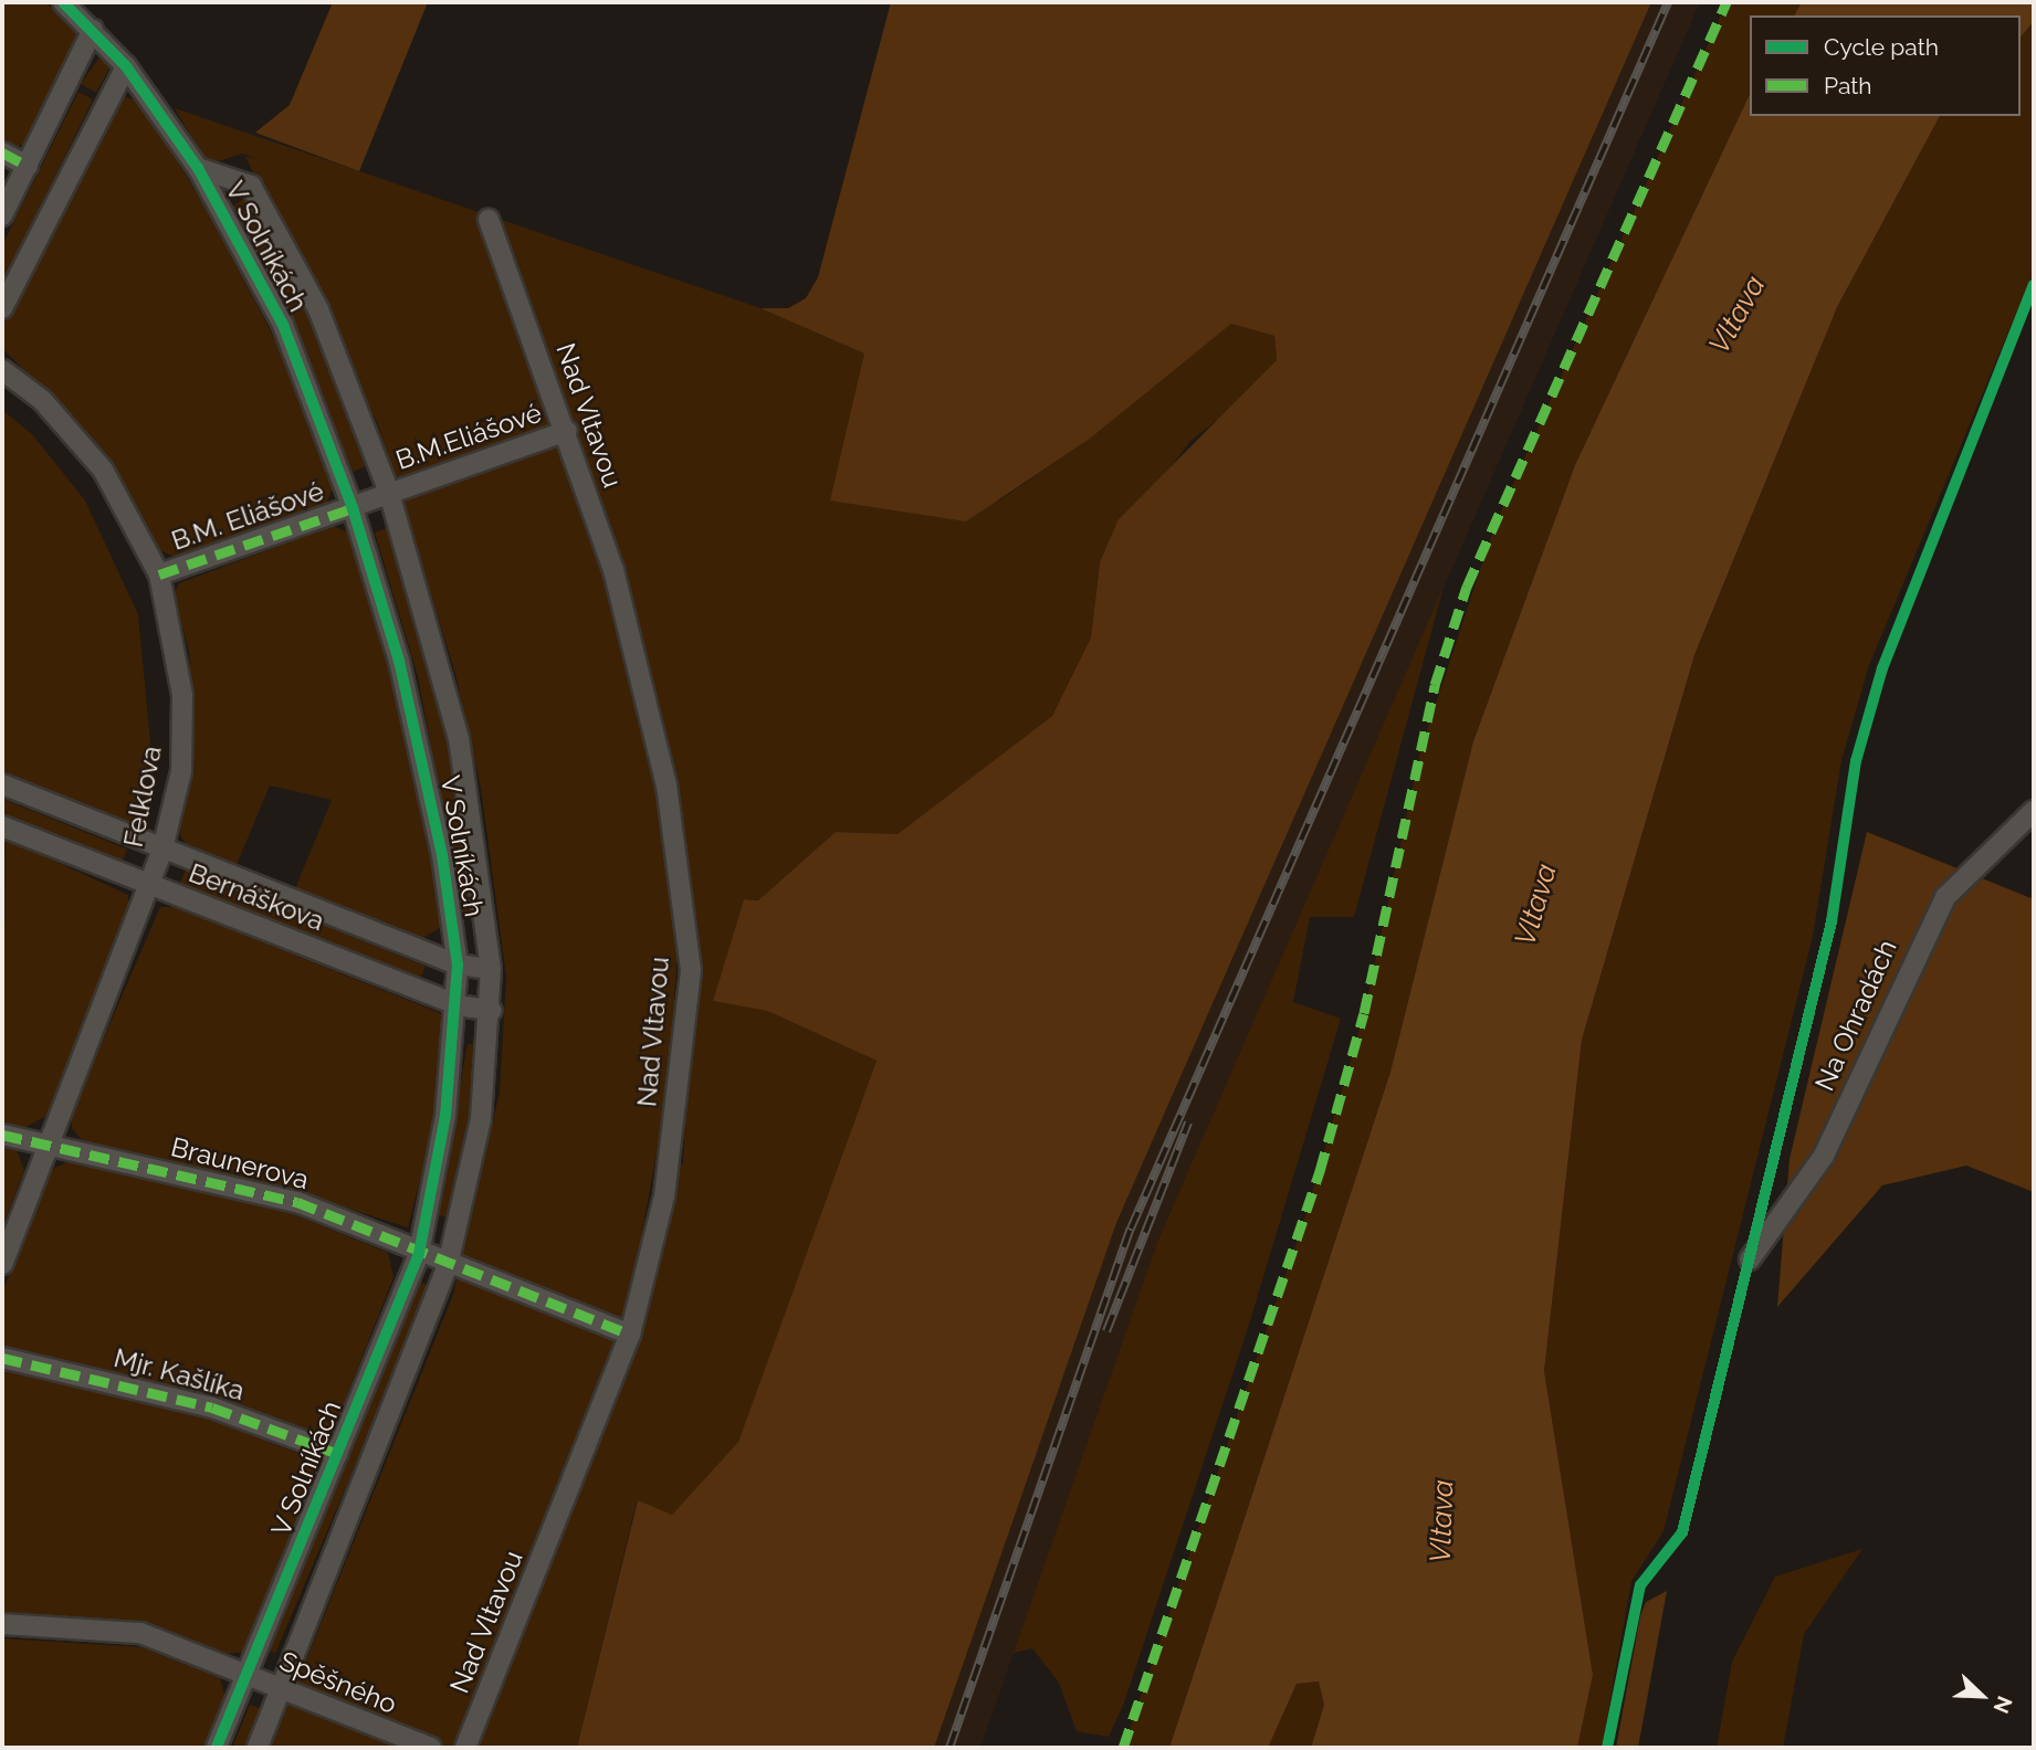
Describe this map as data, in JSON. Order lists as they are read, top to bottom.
{
  "streets": {
    "street": [
      "V Solníkách",
      "Nad Vltavou",
      "B.M.Eliášové",
      "B.M. Eliášové",
      "Felklova",
      "Bernáškova",
      "Na Ohradách",
      "Braunerova",
      "Mjr. Kašlíka",
      "Spěšného"
    ]
  },
  "crossings": [
    ["V Solníkách", "B.M.Eliášové"],
    ["V Solníkách", "B.M. Eliášové"],
    ["V Solníkách", "Bernáškova"],
    ["V Solníkách", "Braunerova"],
    ["V Solníkách", "Mjr. Kašlíka"],
    ["V Solníkách", "Spěšného"],
    ["Nad Vltavou", "B.M.Eliášové"],
    ["Nad Vltavou", "Braunerova"],
    ["B.M. Eliášové", "Felklova"],
    ["Felklova", "Bernáškova"],
    ["Felklova", "Braunerova"]
  ],
  "water": ["Vltava"],
  "legend": ["Cycle path", "Path"],
  "north": "bottom right"
}
